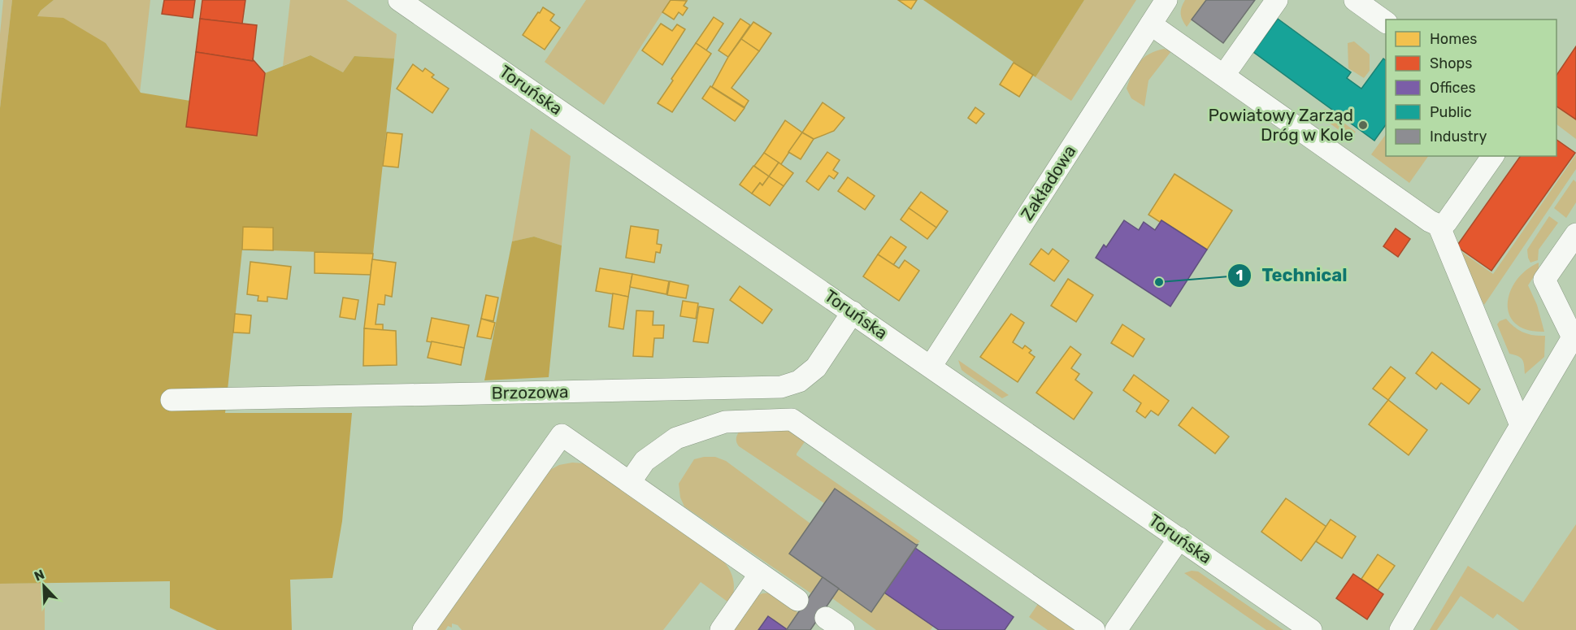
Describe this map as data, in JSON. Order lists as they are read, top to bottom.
{
  "streets": {
    "street": ["Toruńska", "Zakładowa", "Brzozowa"]
  },
  "crossings": [
    ["Toruńska", "Zakładowa"],
    ["Toruńska", "Brzozowa"]
  ],
  "places": ["Powiatowy Zarząd Dróg w Kole", "Technical"],
  "legend": [
    "Homes",
    "Shops",
    "Offices",
    "Public",
    "Industry"
  ],
  "north": "top left"
}
